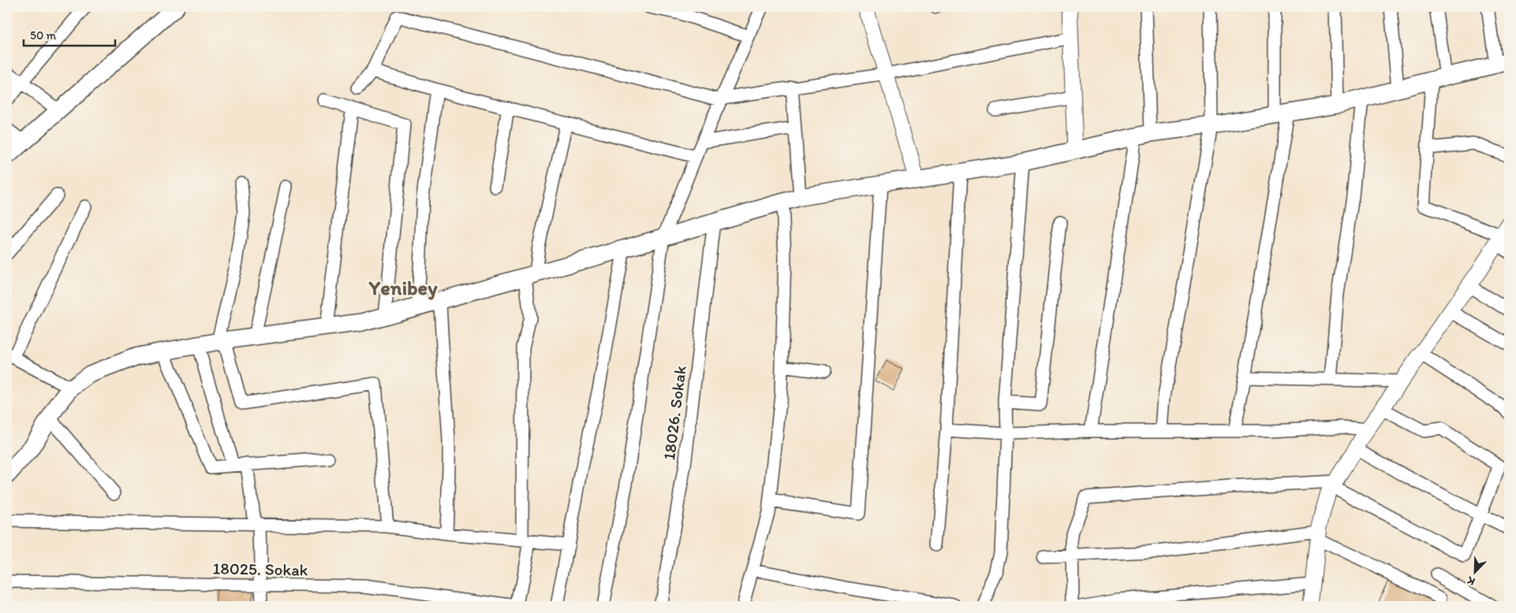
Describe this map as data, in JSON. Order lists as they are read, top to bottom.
{
  "streets": {
    "street": ["18026. Sokak", "18025. Sokak"]
  },
  "districts": ["Yenibey"],
  "scale_bar": "50 m",
  "north": "bottom left"
}
